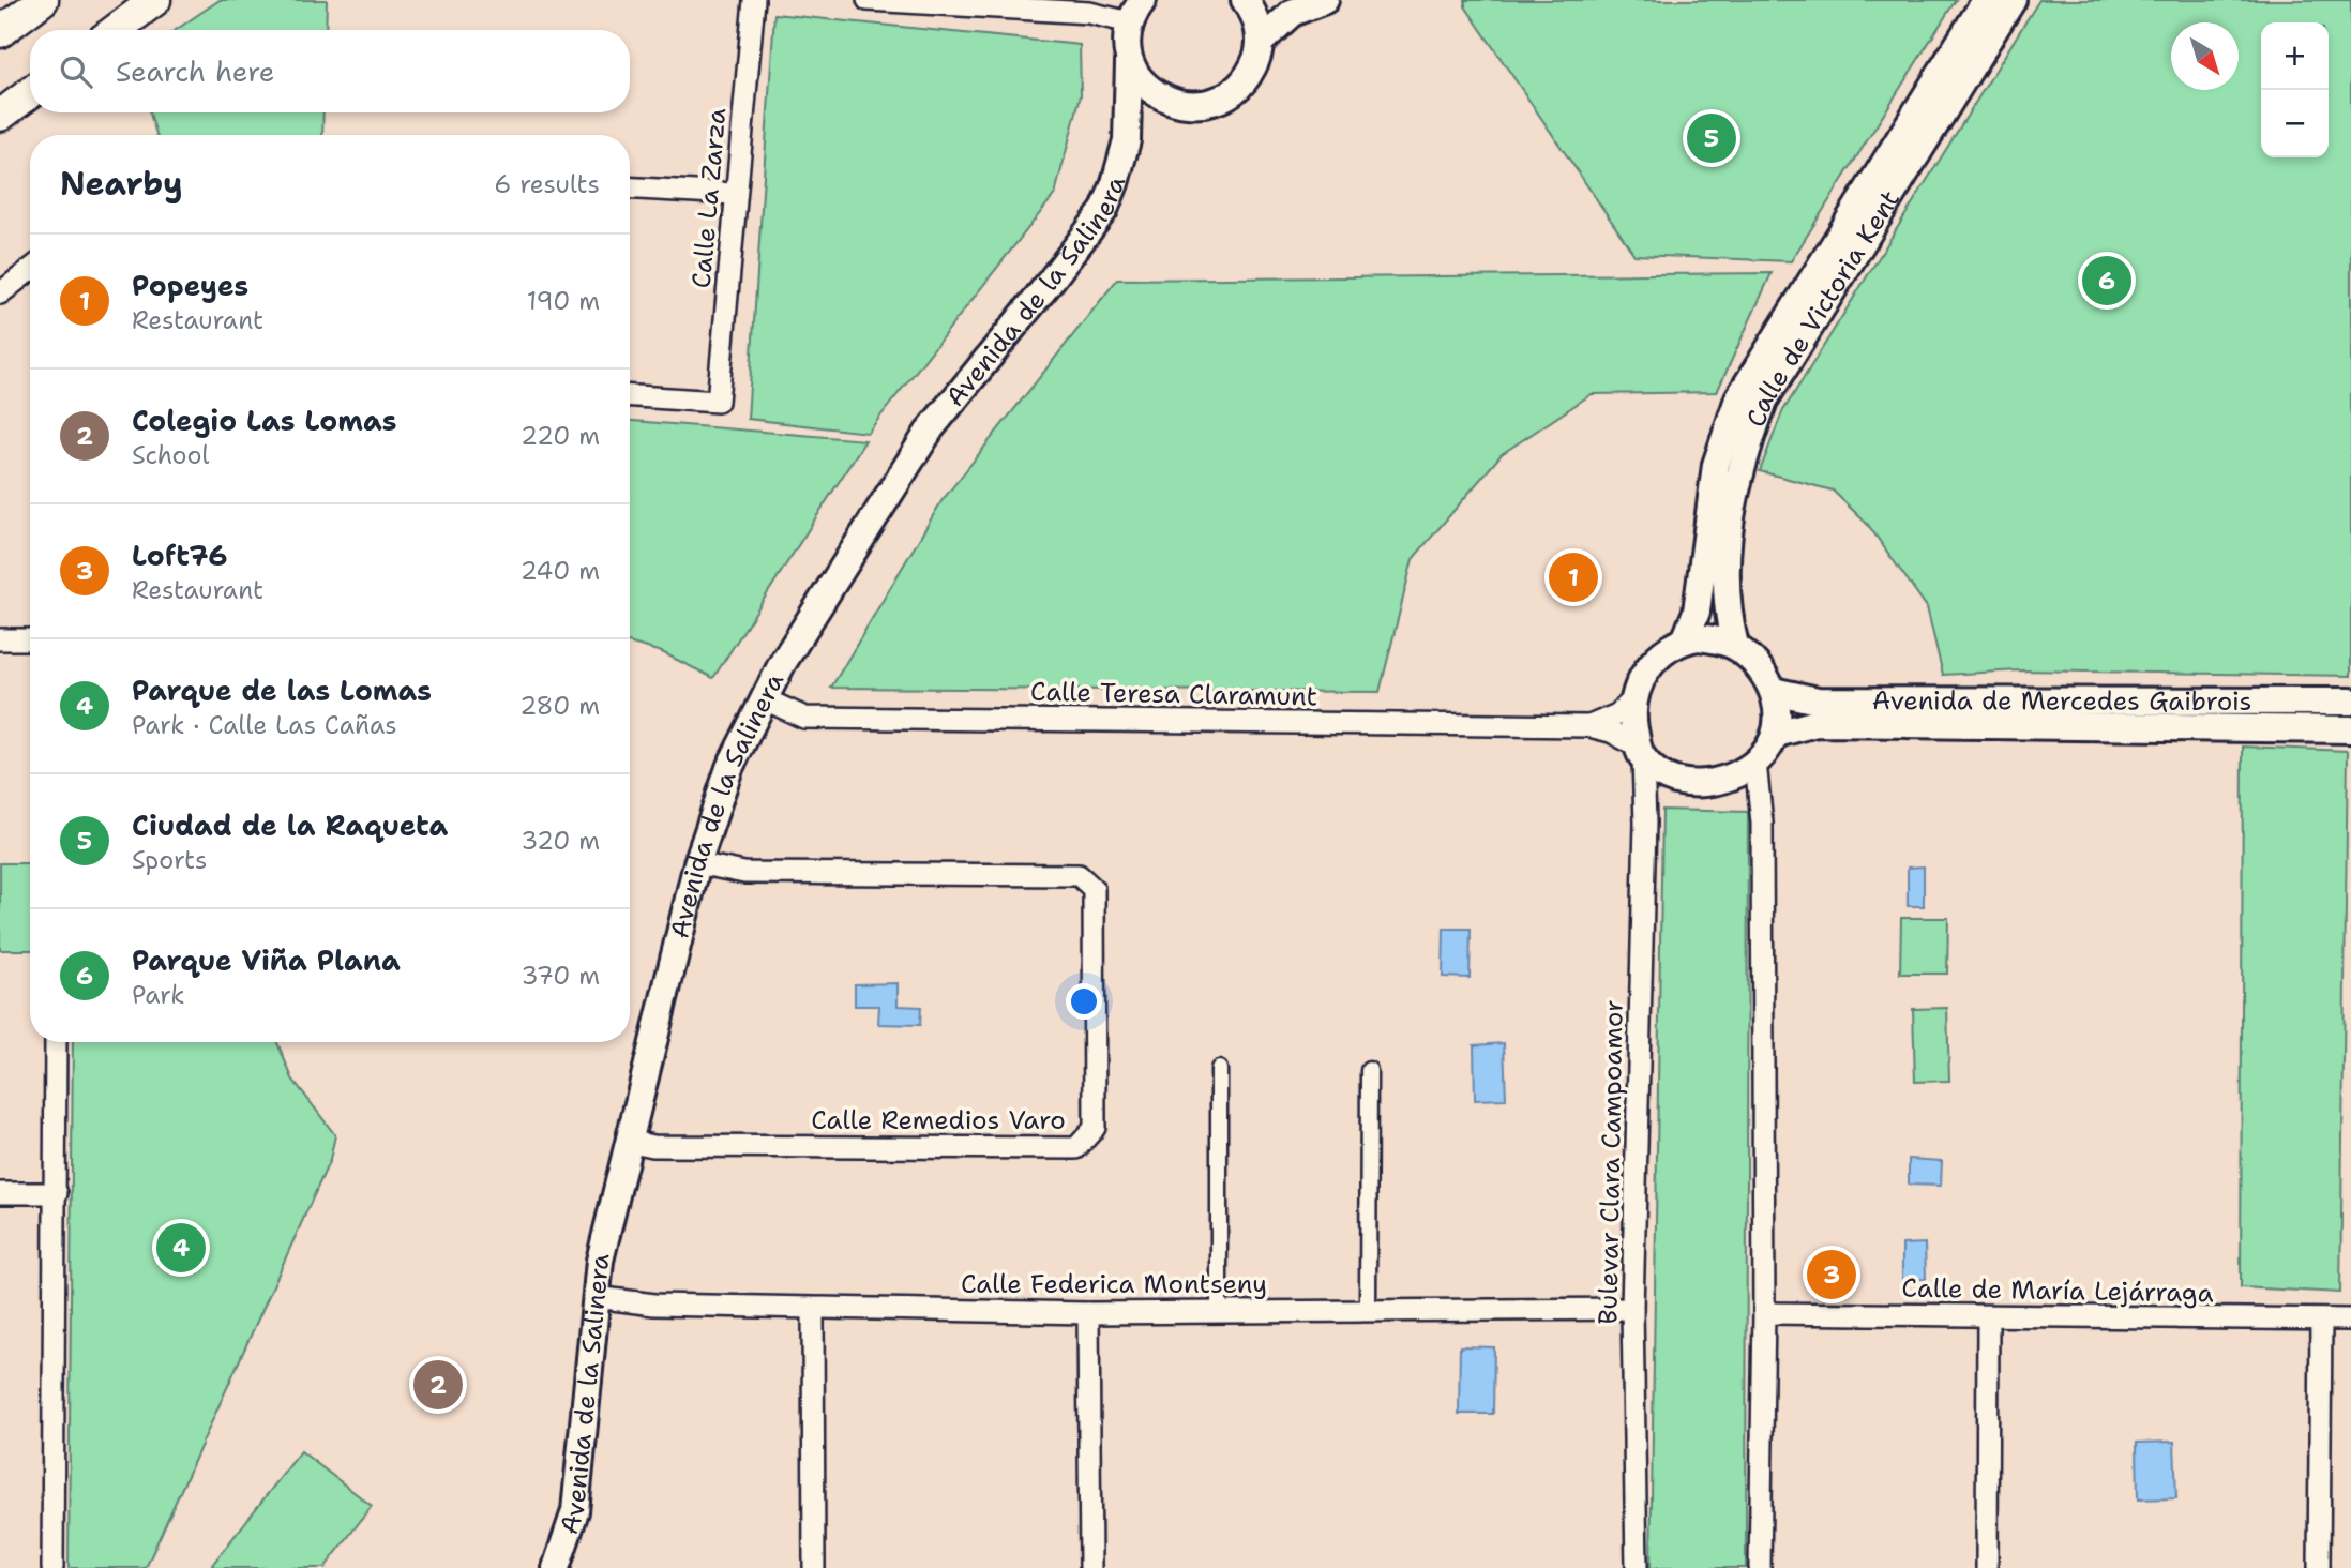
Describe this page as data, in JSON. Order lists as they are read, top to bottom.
{
  "streets": {
    "street": [
      "Calle La Zarza",
      "Avenida de la Salinera",
      "Calle de Victoria Kent",
      "Calle Teresa Claramunt",
      "Avenida de Mercedes Gaibrois",
      "Calle Remedios Varo",
      "Bulevar Clara Campoamor",
      "Calle Federica Montseny",
      "Calle de María Lejárraga"
    ]
  },
  "crossings": [
    ["Avenida de la Salinera", "Calle Teresa Claramunt"],
    ["Avenida de la Salinera", "Calle Remedios Varo"],
    ["Avenida de la Salinera", "Calle Federica Montseny"],
    ["Calle de Victoria Kent", "Calle Teresa Claramunt"],
    ["Calle de Victoria Kent", "Avenida de Mercedes Gaibrois"],
    ["Calle de Victoria Kent", "Bulevar Clara Campoamor"],
    ["Calle Teresa Claramunt", "Avenida de Mercedes Gaibrois"],
    ["Calle Teresa Claramunt", "Bulevar Clara Campoamor"],
    ["Avenida de Mercedes Gaibrois", "Bulevar Clara Campoamor"],
    ["Bulevar Clara Campoamor", "Calle Federica Montseny"]
  ],
  "north": "bottom right",
  "page": {
    "map_buttons": ["+", "−"],
    "search": "Search here",
    "pins": [
      "5",
      "6",
      "1",
      "4",
      "3",
      "2"
    ],
    "heading": ["Nearby", "6 results"],
    "list": [
      {
        "mark": "1",
        "name": "Popeyes",
        "note": "Restaurant",
        "value": "190 m"
      },
      {
        "mark": "2",
        "name": "Colegio Las Lomas",
        "note": "School",
        "value": "220 m"
      },
      {
        "mark": "3",
        "name": "Loft76",
        "note": "Restaurant",
        "value": "240 m"
      },
      {
        "mark": "4",
        "name": "Parque de las Lomas",
        "note": "Park · Calle Las Cañas",
        "value": "280 m"
      },
      {
        "mark": "5",
        "name": "Ciudad de la Raqueta",
        "note": "Sports",
        "value": "320 m"
      },
      {
        "mark": "6",
        "name": "Parque Viña Plana",
        "note": "Park",
        "value": "370 m"
      }
    ]
  }
}
